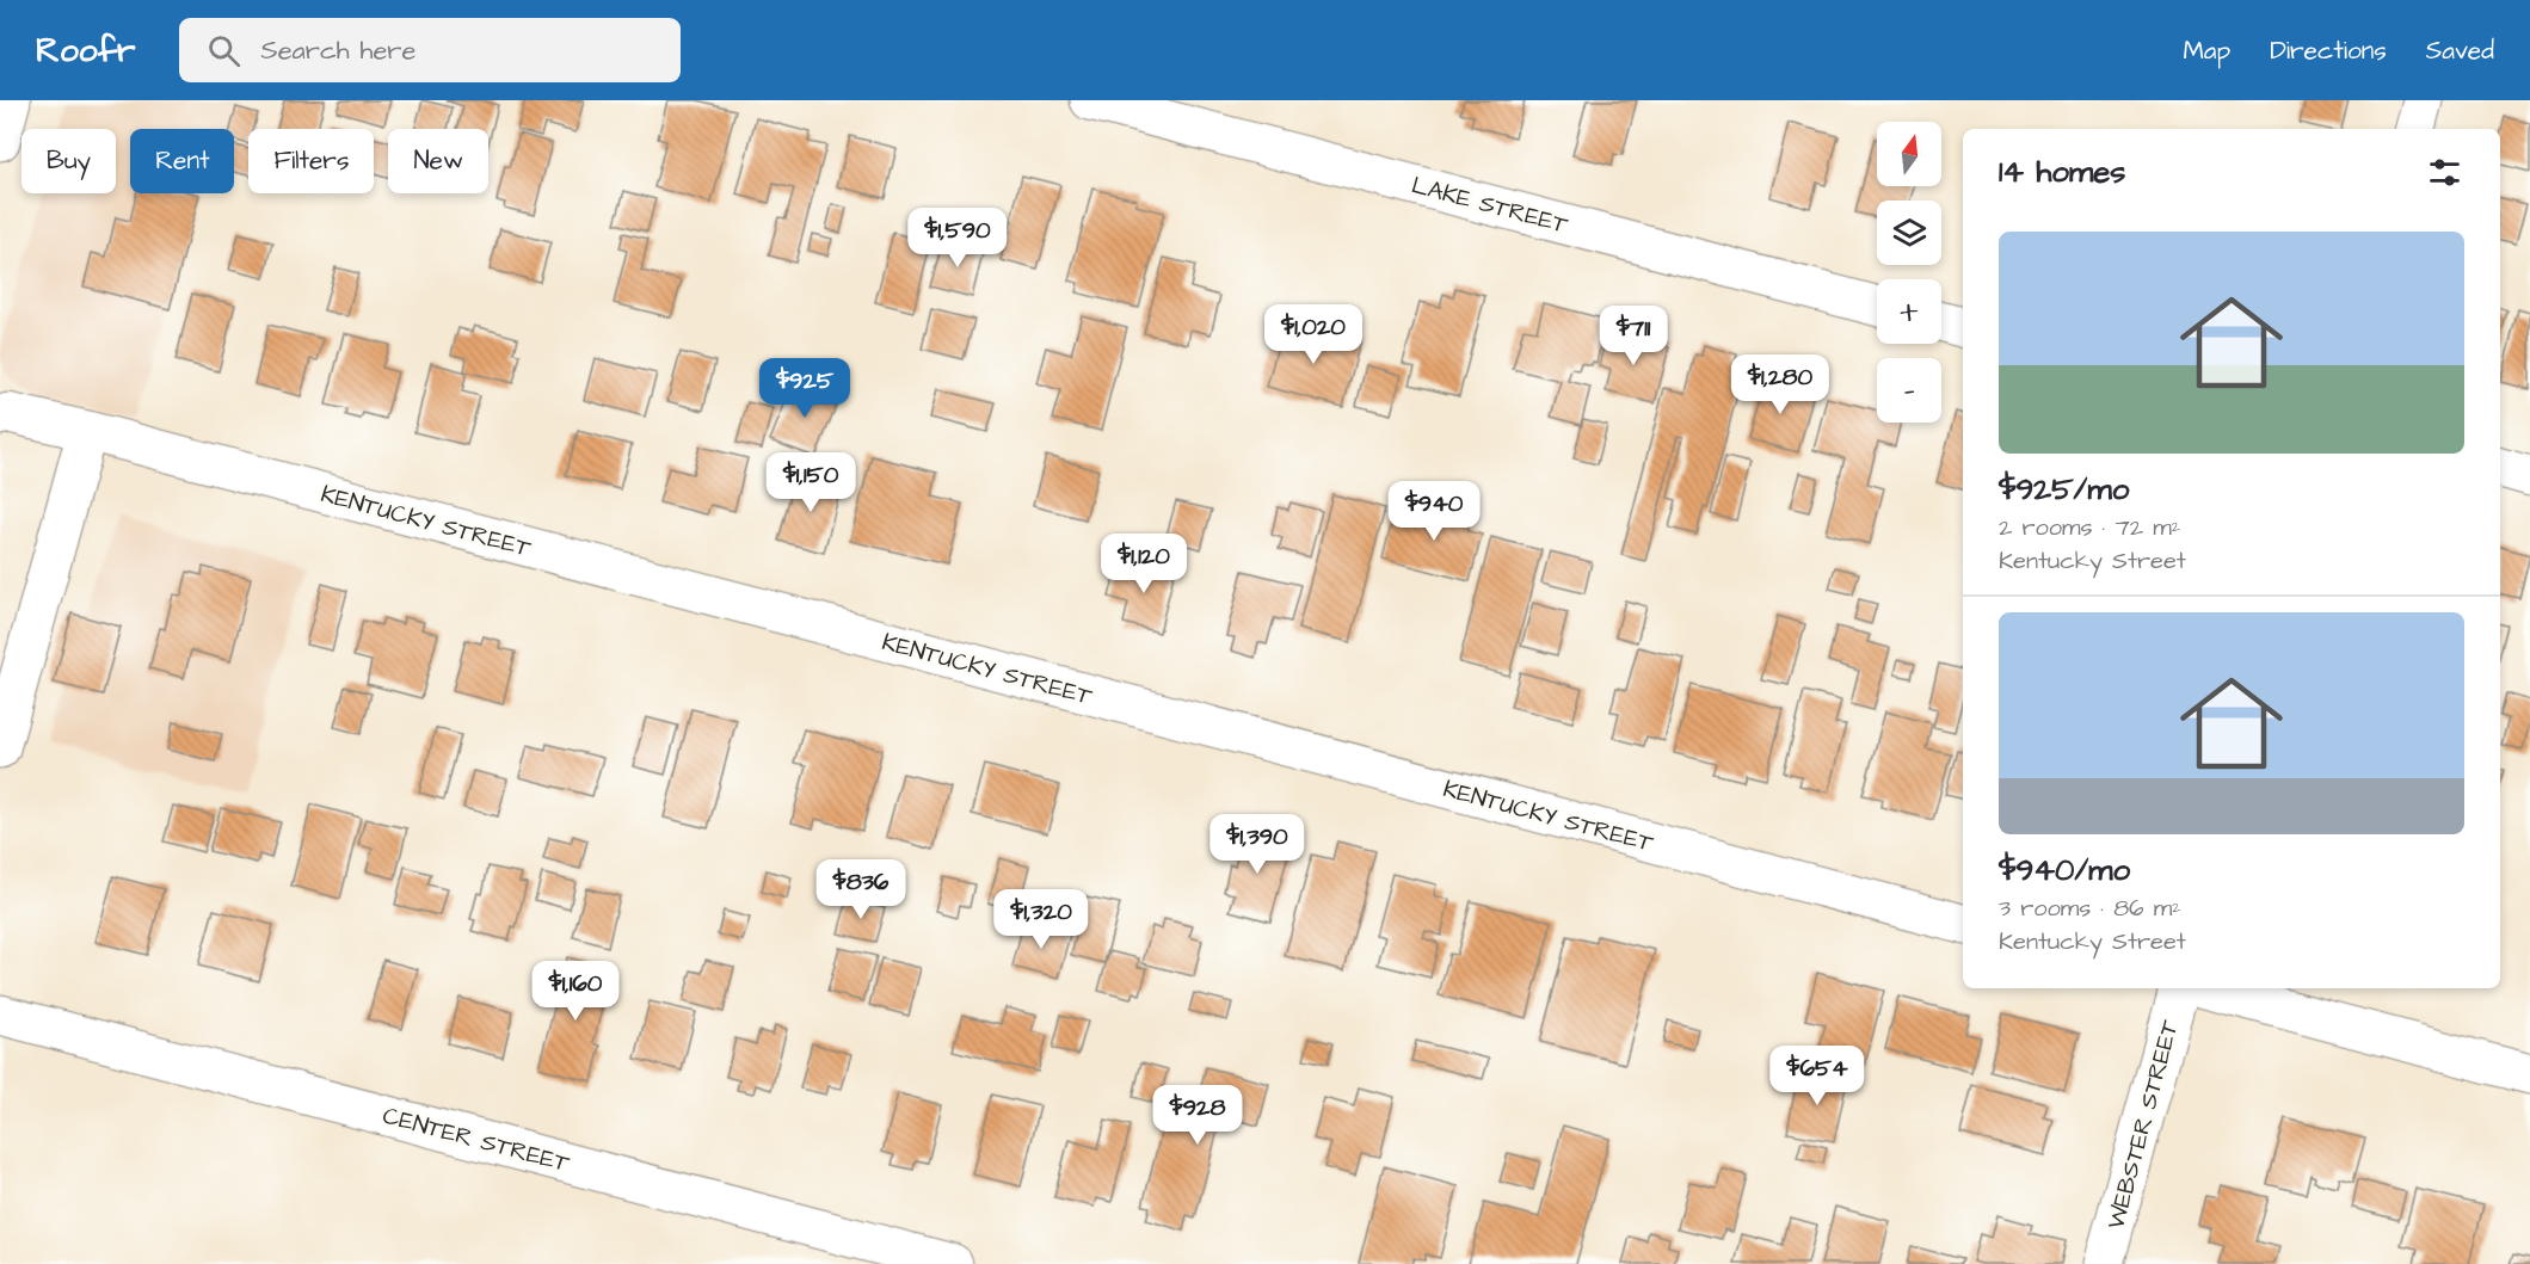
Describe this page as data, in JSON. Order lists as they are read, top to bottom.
{
  "streets": {
    "street": [
      "LAKE STREET",
      "KENTUCKY STREET",
      "WEBSTER STREET",
      "CENTER STREET"
    ]
  },
  "north": "top",
  "page": {
    "header": "Roofr",
    "search": "Search here",
    "nav": ["Map", "Directions", "Saved"],
    "map_buttons": ["+", "−"],
    "chip": [
      "Buy",
      "Rent",
      "Filters",
      "New"
    ],
    "heading": "14 homes",
    "price": [
      "$1,590",
      "$1,020",
      "$711",
      "$1,280",
      "$925",
      "$1,150",
      "$940",
      "$1,120",
      "$1,390",
      "$836",
      "$1,320",
      "$1,160",
      "$654",
      "$928"
    ],
    "list": [
      {
        "name": "$925/mo",
        "note": "2 rooms · 72 m² · Kentucky Street"
      },
      {
        "name": "$940/mo",
        "note": "3 rooms · 86 m² · Kentucky Street"
      }
    ]
  }
}
